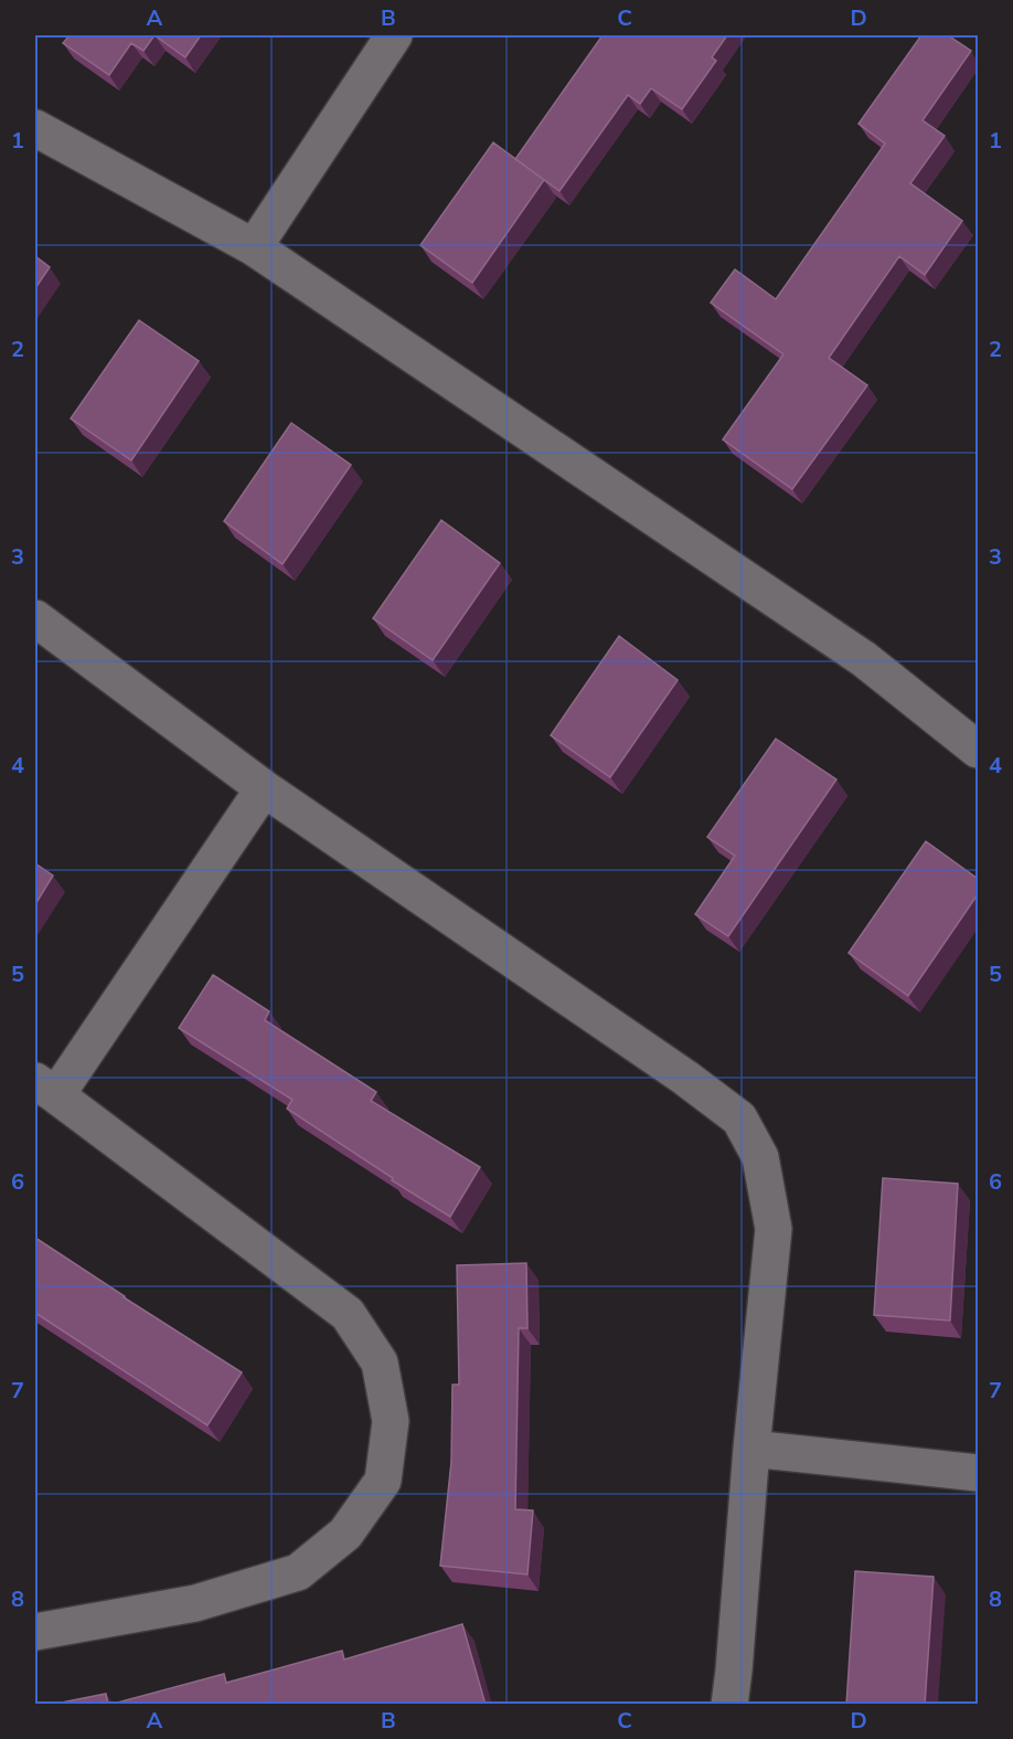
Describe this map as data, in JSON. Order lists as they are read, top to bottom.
{
  "grid": {
    "columns": [
      "A",
      "B",
      "C",
      "D"
    ],
    "rows": [
      "1",
      "2",
      "3",
      "4",
      "5",
      "6",
      "7",
      "8"
    ]
  }
}
